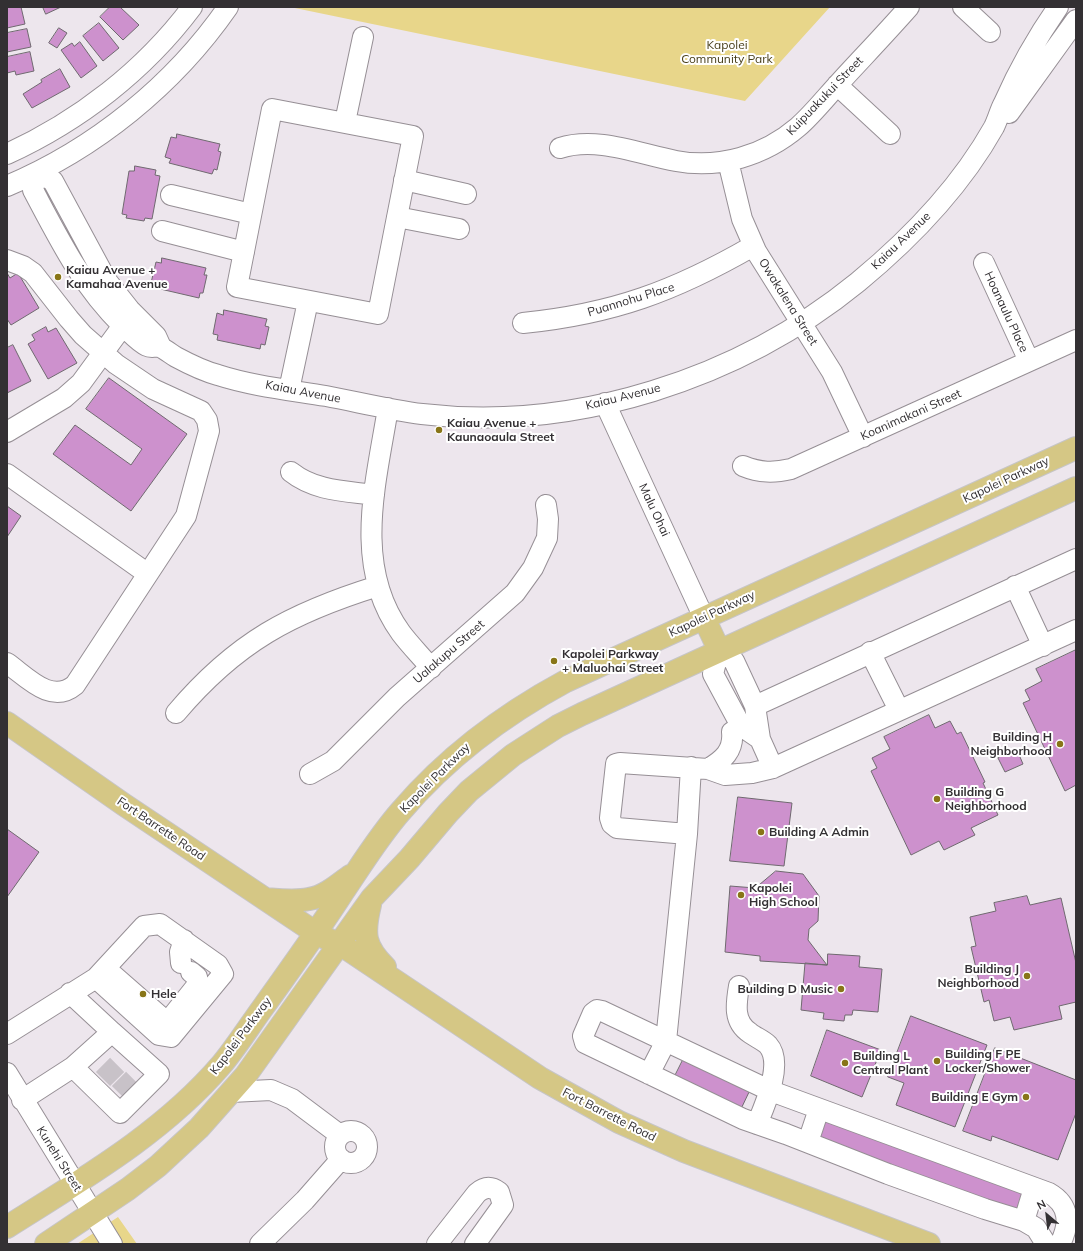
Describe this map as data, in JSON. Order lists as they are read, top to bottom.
{
  "streets": {
    "main road": ["Kapolei Parkway", "Fort Barrette Road"],
    "street": [
      "Kuipuakukui Street",
      "Kaiau Avenue",
      "Puannohu Place",
      "Owakalena Street",
      "Hoanaulu Place",
      "Koanimakani Street",
      "Malu Ohai",
      "Ualakupu Street",
      "Kunehi Street"
    ]
  },
  "crossings": [
    ["Kuipuakukui Street", "Owakalena Street"],
    ["Kaiau Avenue", "Owakalena Street"],
    ["Kaiau Avenue", "Malu Ohai"],
    ["Puannohu Place", "Owakalena Street"],
    ["Owakalena Street", "Koanimakani Street"],
    ["Hoanaulu Place", "Koanimakani Street"],
    ["Kapolei Parkway", "Malu Ohai"],
    ["Kapolei Parkway", "Fort Barrette Road"],
    ["Kapolei Parkway", "Kunehi Street"]
  ],
  "parks": ["Kapolei Community Park"],
  "places": [
    "Kaiau Avenue + Kamahaa Avenue",
    "Kaiau Avenue + Kaunaoaula Street",
    "Kapolei Parkway + Maluohai Street",
    "Building H Neighborhood",
    "Building G Neighborhood",
    "Building A Admin",
    "Kapolei High School",
    "Building J Neighborhood",
    "Building D Music",
    "Hele",
    "Building F PE Locker/Shower",
    "Building L Central Plant",
    "Building E Gym"
  ],
  "north": "top left"
}
